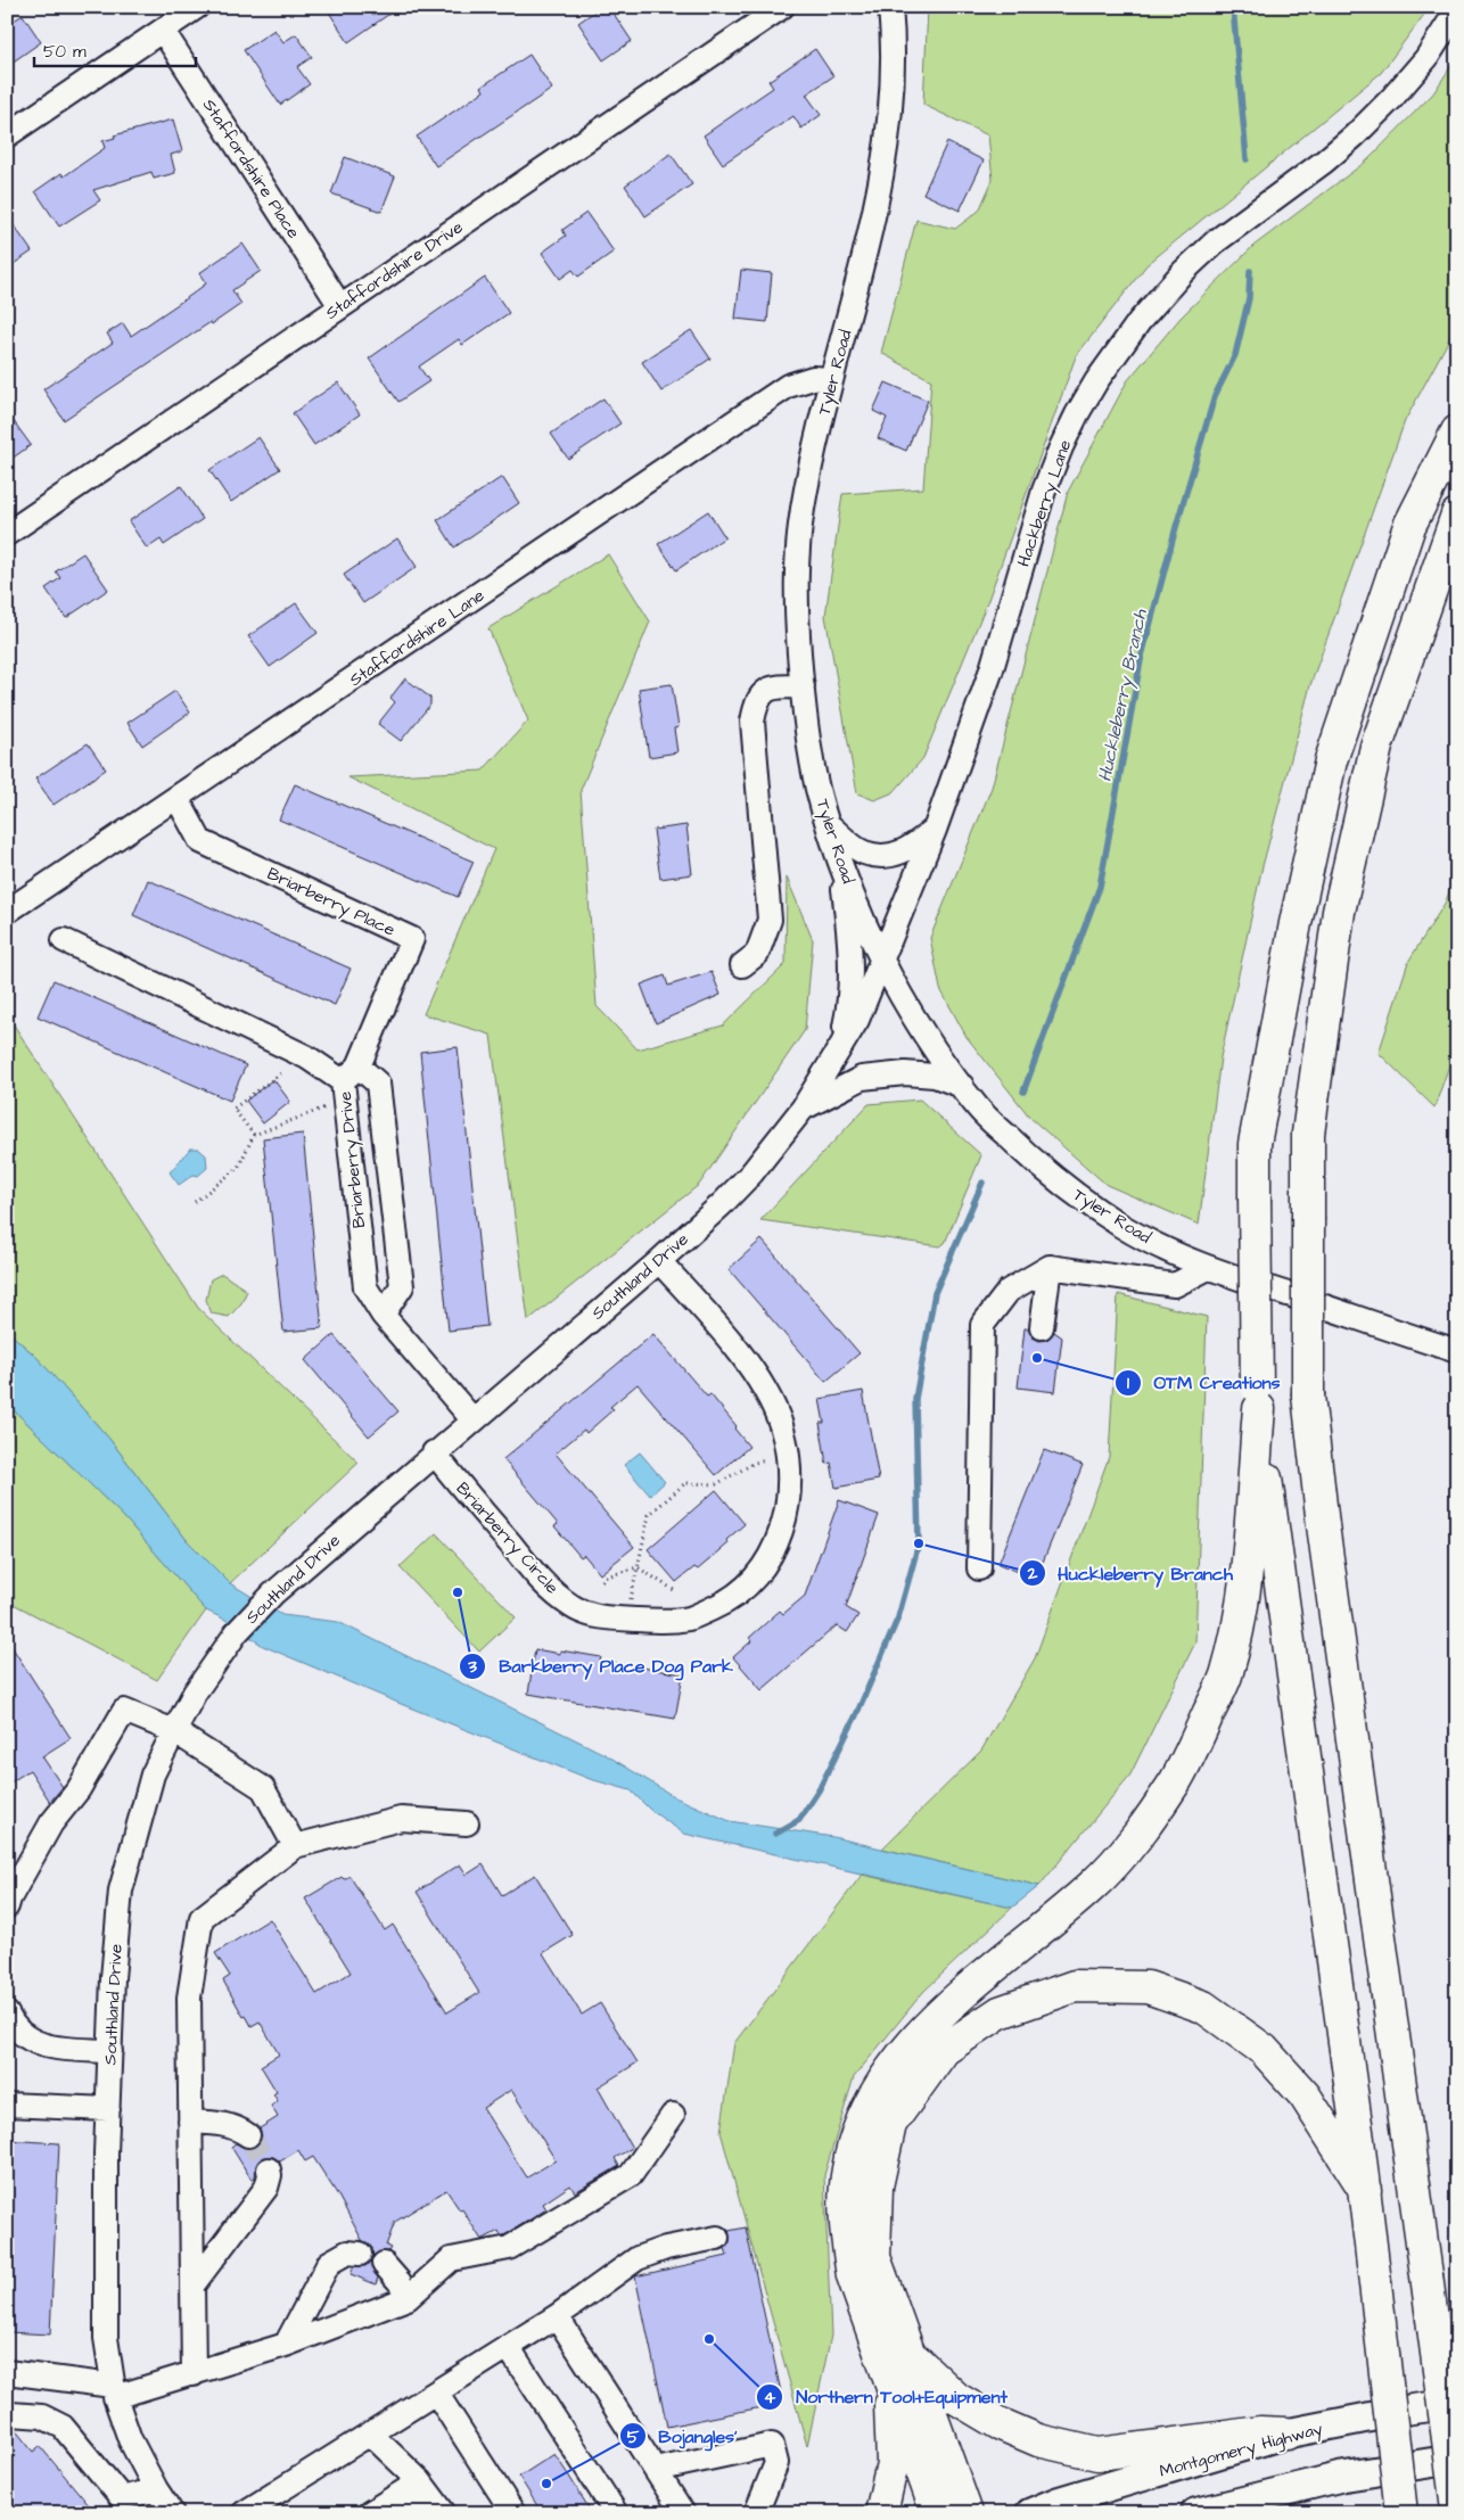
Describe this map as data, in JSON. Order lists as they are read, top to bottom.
{
  "streets": {
    "main road": ["Montgomery Highway"],
    "street": [
      "Staffordshire Place",
      "Staffordshire Drive",
      "Tyler Road",
      "Hackberry Lane",
      "Staffordshire Lane",
      "Briarberry Place",
      "Briarberry Drive",
      "Southland Drive",
      "Briarberry Circle"
    ]
  },
  "crossings": [
    ["Staffordshire Place", "Staffordshire Drive"],
    ["Tyler Road", "Hackberry Lane"],
    ["Tyler Road", "Staffordshire Lane"],
    ["Tyler Road", "Southland Drive"],
    ["Hackberry Lane", "Southland Drive"],
    ["Staffordshire Lane", "Briarberry Place"],
    ["Briarberry Place", "Briarberry Drive"],
    ["Briarberry Drive", "Southland Drive"],
    ["Southland Drive", "Briarberry Circle"]
  ],
  "water": ["Huckleberry Branch"],
  "places": [
    "OTM Creations",
    "Huckleberry Branch",
    "Barkberry Place Dog Park",
    "Northern Tool+Equipment",
    "Bojangles'"
  ],
  "scale_bar": "50 m"
}
